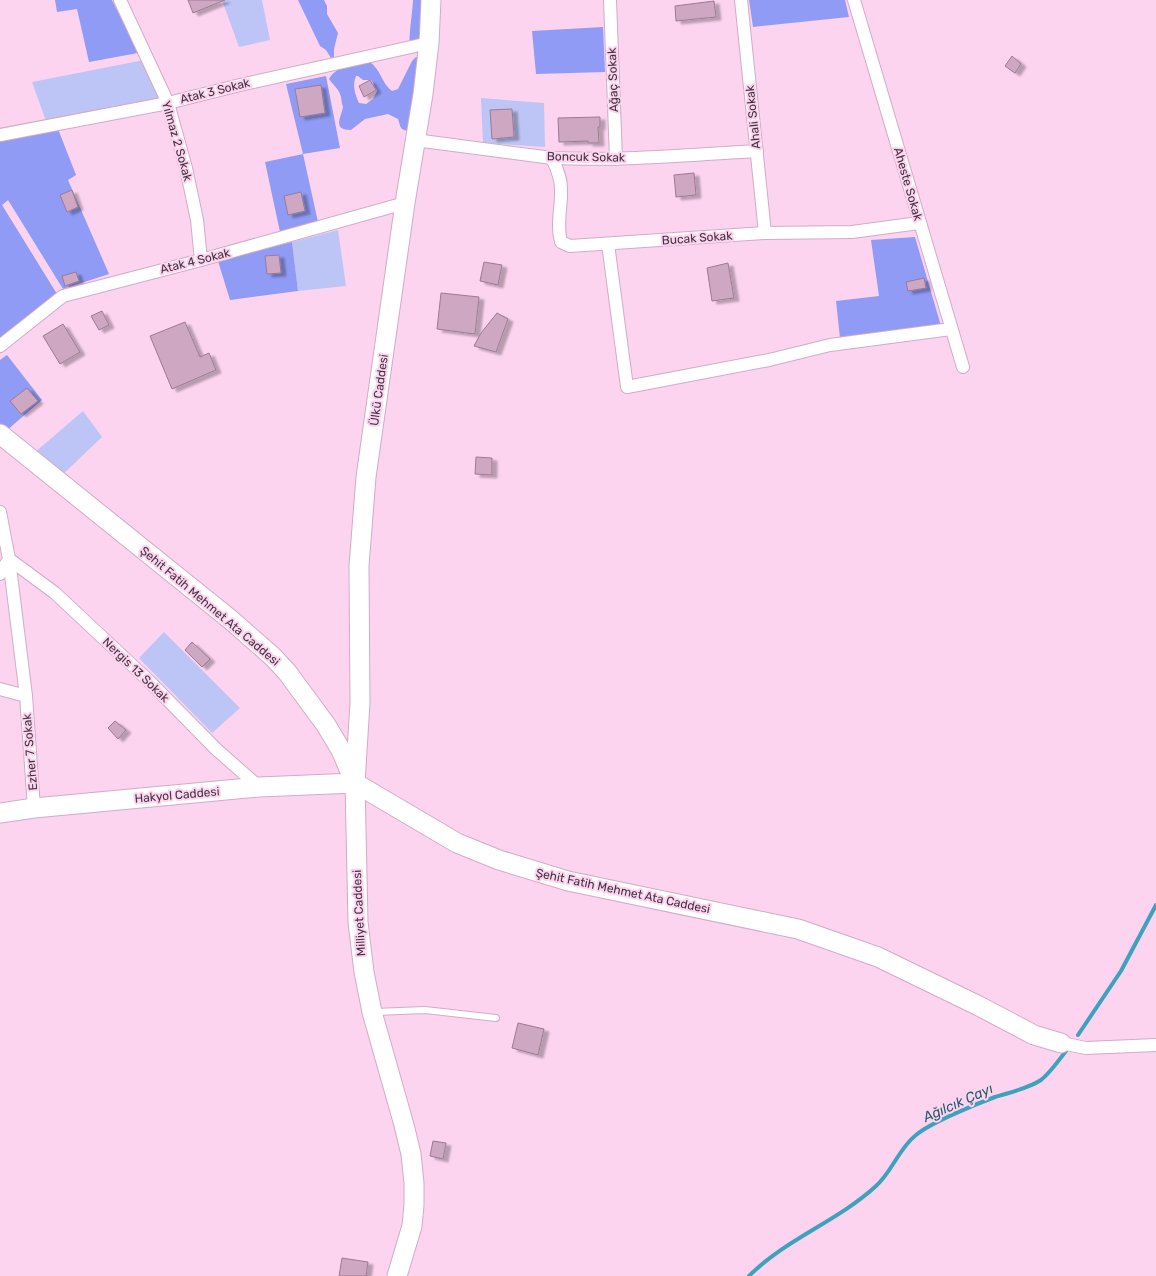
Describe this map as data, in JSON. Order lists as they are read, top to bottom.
{
  "streets": {
    "street": [
      "Ağaç Sokak",
      "Atak 3 Sokak",
      "Ahali Sokak",
      "Yılmaz 2 Sokak",
      "Boncuk Sokak",
      "Aheste Sokak",
      "Bucak Sokak",
      "Atak 4 Sokak",
      "Ülkü Caddesi",
      "Şehit Fatih Mehmet Ata Caddesi",
      "Nergis 13 Sokak",
      "Ezher 7 Sokak",
      "Hakyol Caddesi",
      "Milliyet Caddesi"
    ]
  },
  "crossings": [
    ["Ağaç Sokak", "Boncuk Sokak"],
    ["Atak 3 Sokak", "Yılmaz 2 Sokak"],
    ["Atak 3 Sokak", "Ülkü Caddesi"],
    ["Ahali Sokak", "Boncuk Sokak"],
    ["Ahali Sokak", "Bucak Sokak"],
    ["Yılmaz 2 Sokak", "Atak 4 Sokak"],
    ["Boncuk Sokak", "Bucak Sokak"],
    ["Boncuk Sokak", "Ülkü Caddesi"],
    ["Aheste Sokak", "Bucak Sokak"],
    ["Atak 4 Sokak", "Ülkü Caddesi"],
    ["Ülkü Caddesi", "Şehit Fatih Mehmet Ata Caddesi"],
    ["Ülkü Caddesi", "Hakyol Caddesi"],
    ["Ülkü Caddesi", "Milliyet Caddesi"],
    ["Şehit Fatih Mehmet Ata Caddesi", "Hakyol Caddesi"],
    ["Şehit Fatih Mehmet Ata Caddesi", "Milliyet Caddesi"],
    ["Nergis 13 Sokak", "Ezher 7 Sokak"],
    ["Nergis 13 Sokak", "Hakyol Caddesi"],
    ["Ezher 7 Sokak", "Hakyol Caddesi"],
    ["Hakyol Caddesi", "Milliyet Caddesi"]
  ],
  "water": ["Ağılcık Çayı"]
}
